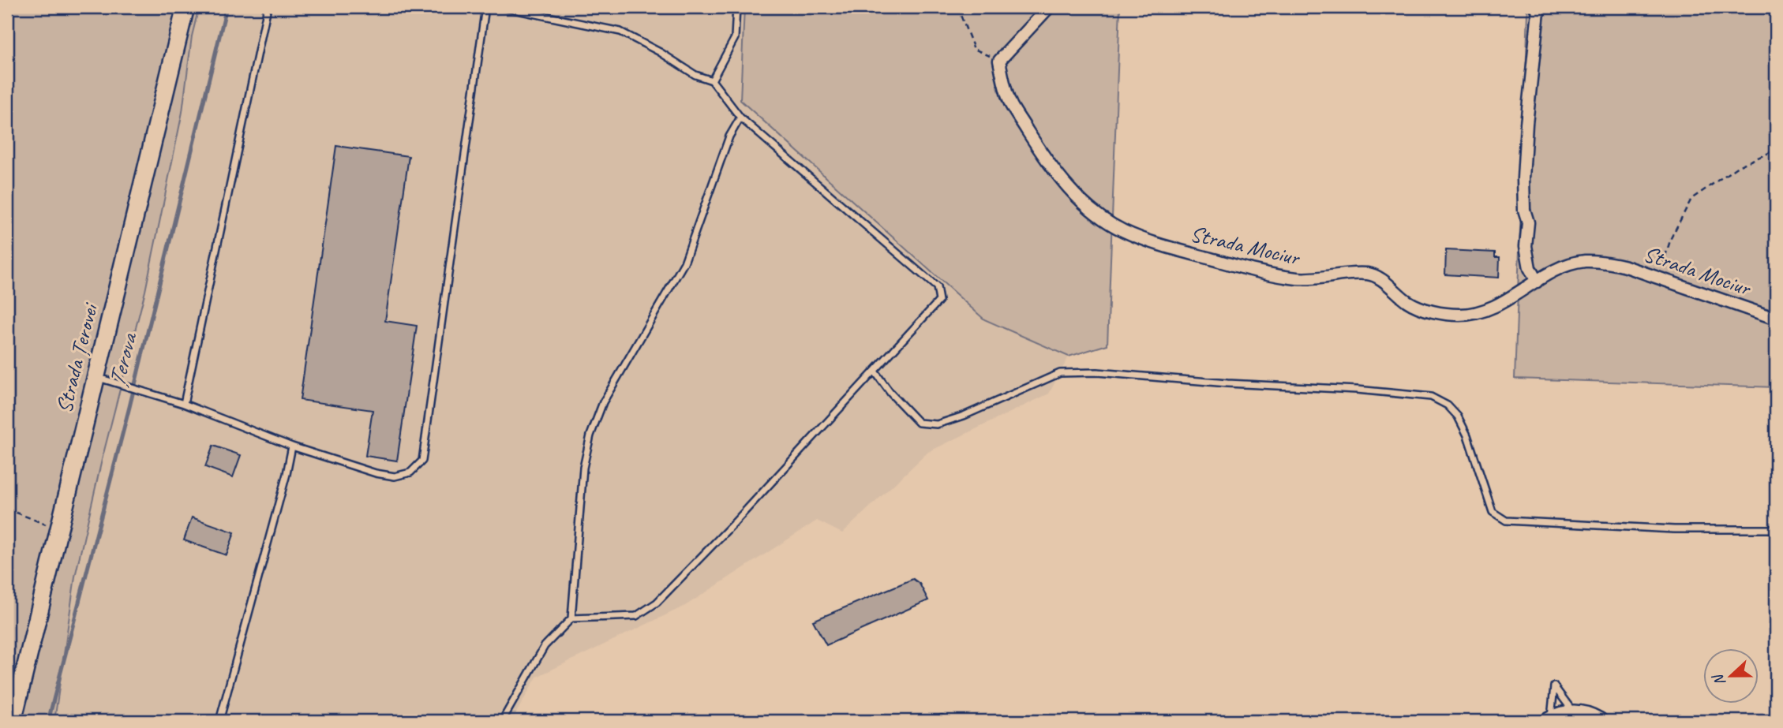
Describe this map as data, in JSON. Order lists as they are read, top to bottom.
{
  "streets": {
    "street": ["Strada Mociur", "Strada Țerovei"]
  },
  "water": ["Țerova"],
  "north": "left"
}
